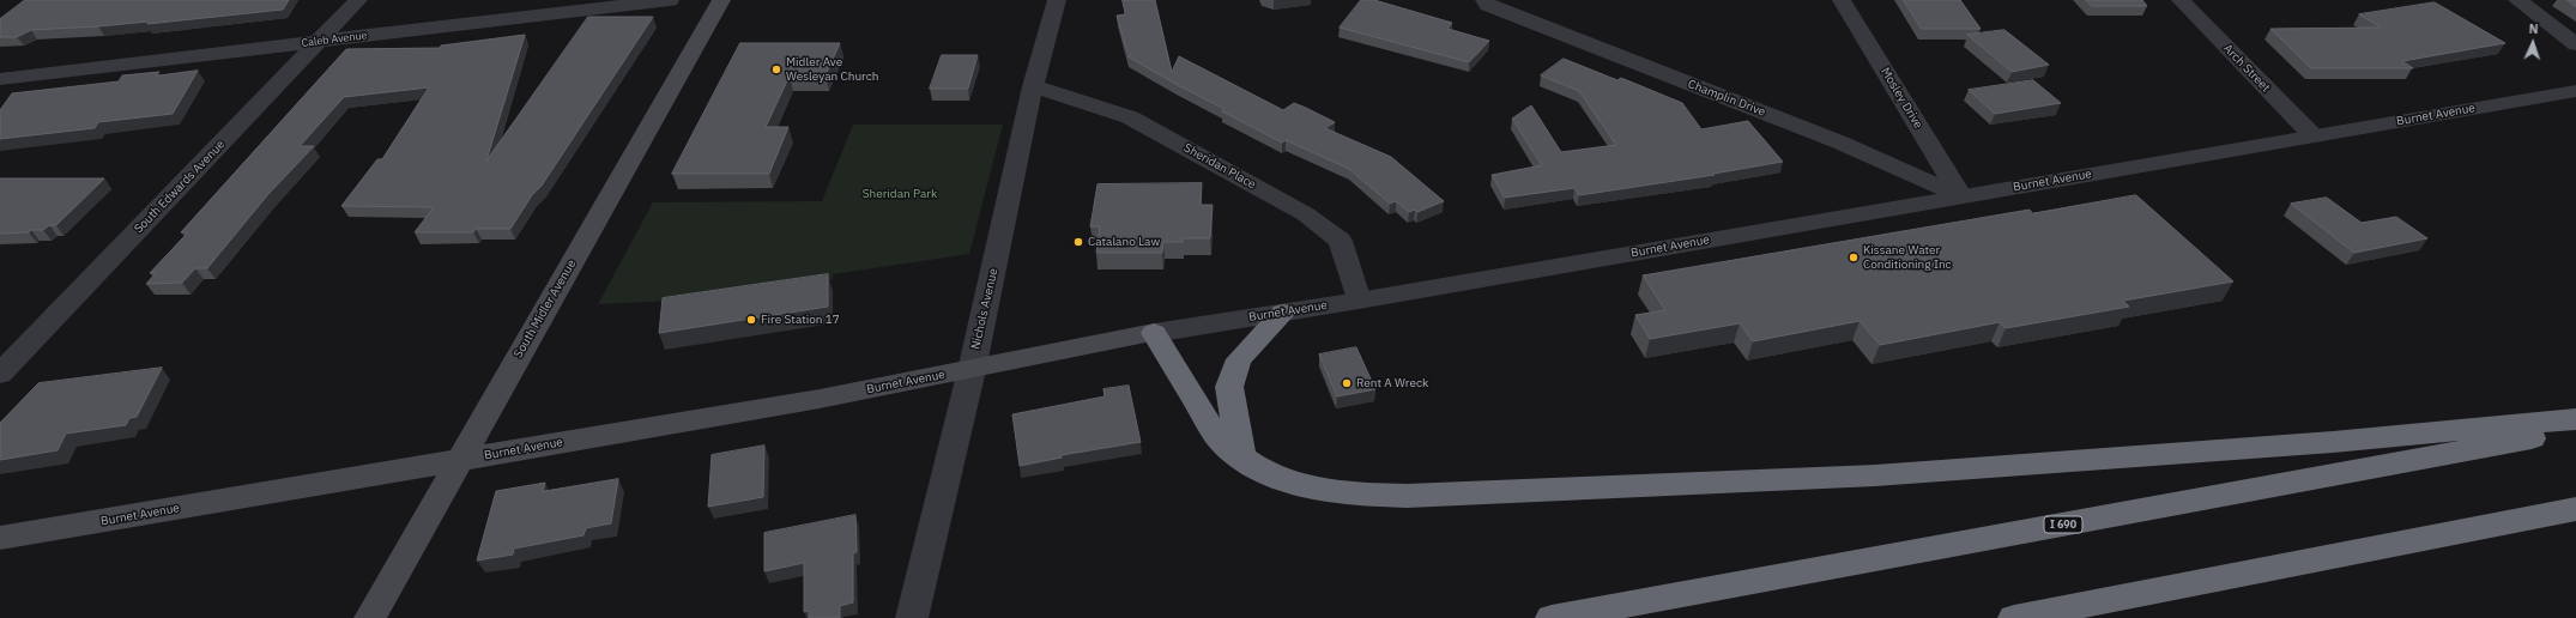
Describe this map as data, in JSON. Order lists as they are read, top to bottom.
{
  "streets": {
    "highway": ["I 690"],
    "main road": ["Burnet Avenue", "South Midler Avenue"],
    "street": [
      "Caleb Avenue",
      "Arch Street",
      "Champlin Drive",
      "Mosley Drive",
      "Sheridan Place",
      "South Edwards Avenue",
      "Nichols Avenue"
    ]
  },
  "crossings": [
    ["Caleb Avenue", "South Edwards Avenue"],
    ["Arch Street", "Burnet Avenue"],
    ["Champlin Drive", "Mosley Drive"],
    ["Champlin Drive", "Burnet Avenue"],
    ["Mosley Drive", "Burnet Avenue"],
    ["Burnet Avenue", "Sheridan Place"],
    ["Burnet Avenue", "South Midler Avenue"],
    ["Burnet Avenue", "Nichols Avenue"],
    ["Sheridan Place", "Nichols Avenue"]
  ],
  "parks": ["Sheridan Park"],
  "places": [
    "Midler Ave Wesleyan Church",
    "Catalano Law",
    "Kissane Water Conditioning Inc",
    "Fire Station 17",
    "Rent A Wreck"
  ],
  "north": "top"
}
